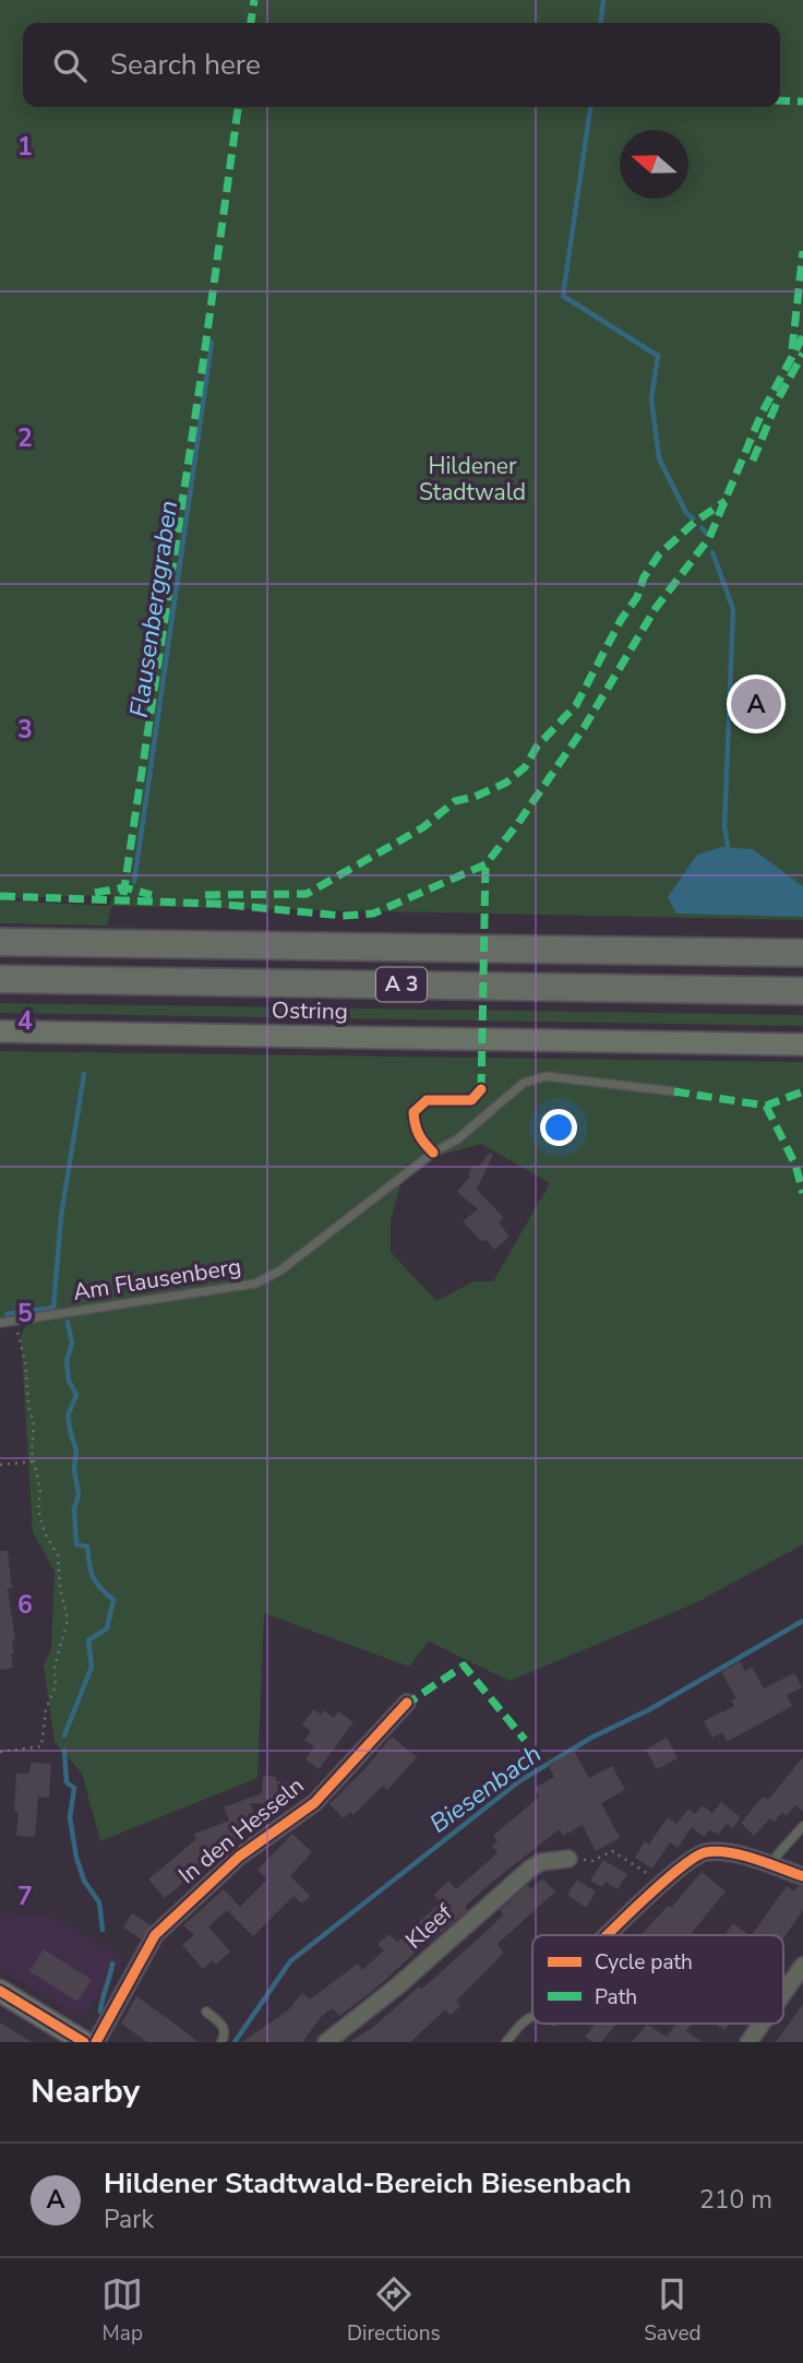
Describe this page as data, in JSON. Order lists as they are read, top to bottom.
{
  "streets": {
    "highway": ["A 3"],
    "main road": ["Ostring"],
    "street": ["In den Hesseln", "Kleef"],
    "lane": ["Am Flausenberg"]
  },
  "water": ["Flausenberggraben", "Biesenbach"],
  "parks": ["Hildener Stadtwald"],
  "legend": ["Cycle path", "Path"],
  "north": "left",
  "page": {
    "search": "Search here",
    "pins": "A",
    "heading": "Nearby",
    "list": [
      {
        "mark": "A",
        "name": "Hildener Stadtwald-Bereich Biesenbach",
        "note": "Park",
        "value": "210 m"
      }
    ],
    "nav": ["Map", "Directions", "Saved"]
  },
  "grid": {
    "rows": [
      "1",
      "2",
      "3",
      "4",
      "5",
      "6",
      "7"
    ]
  }
}
